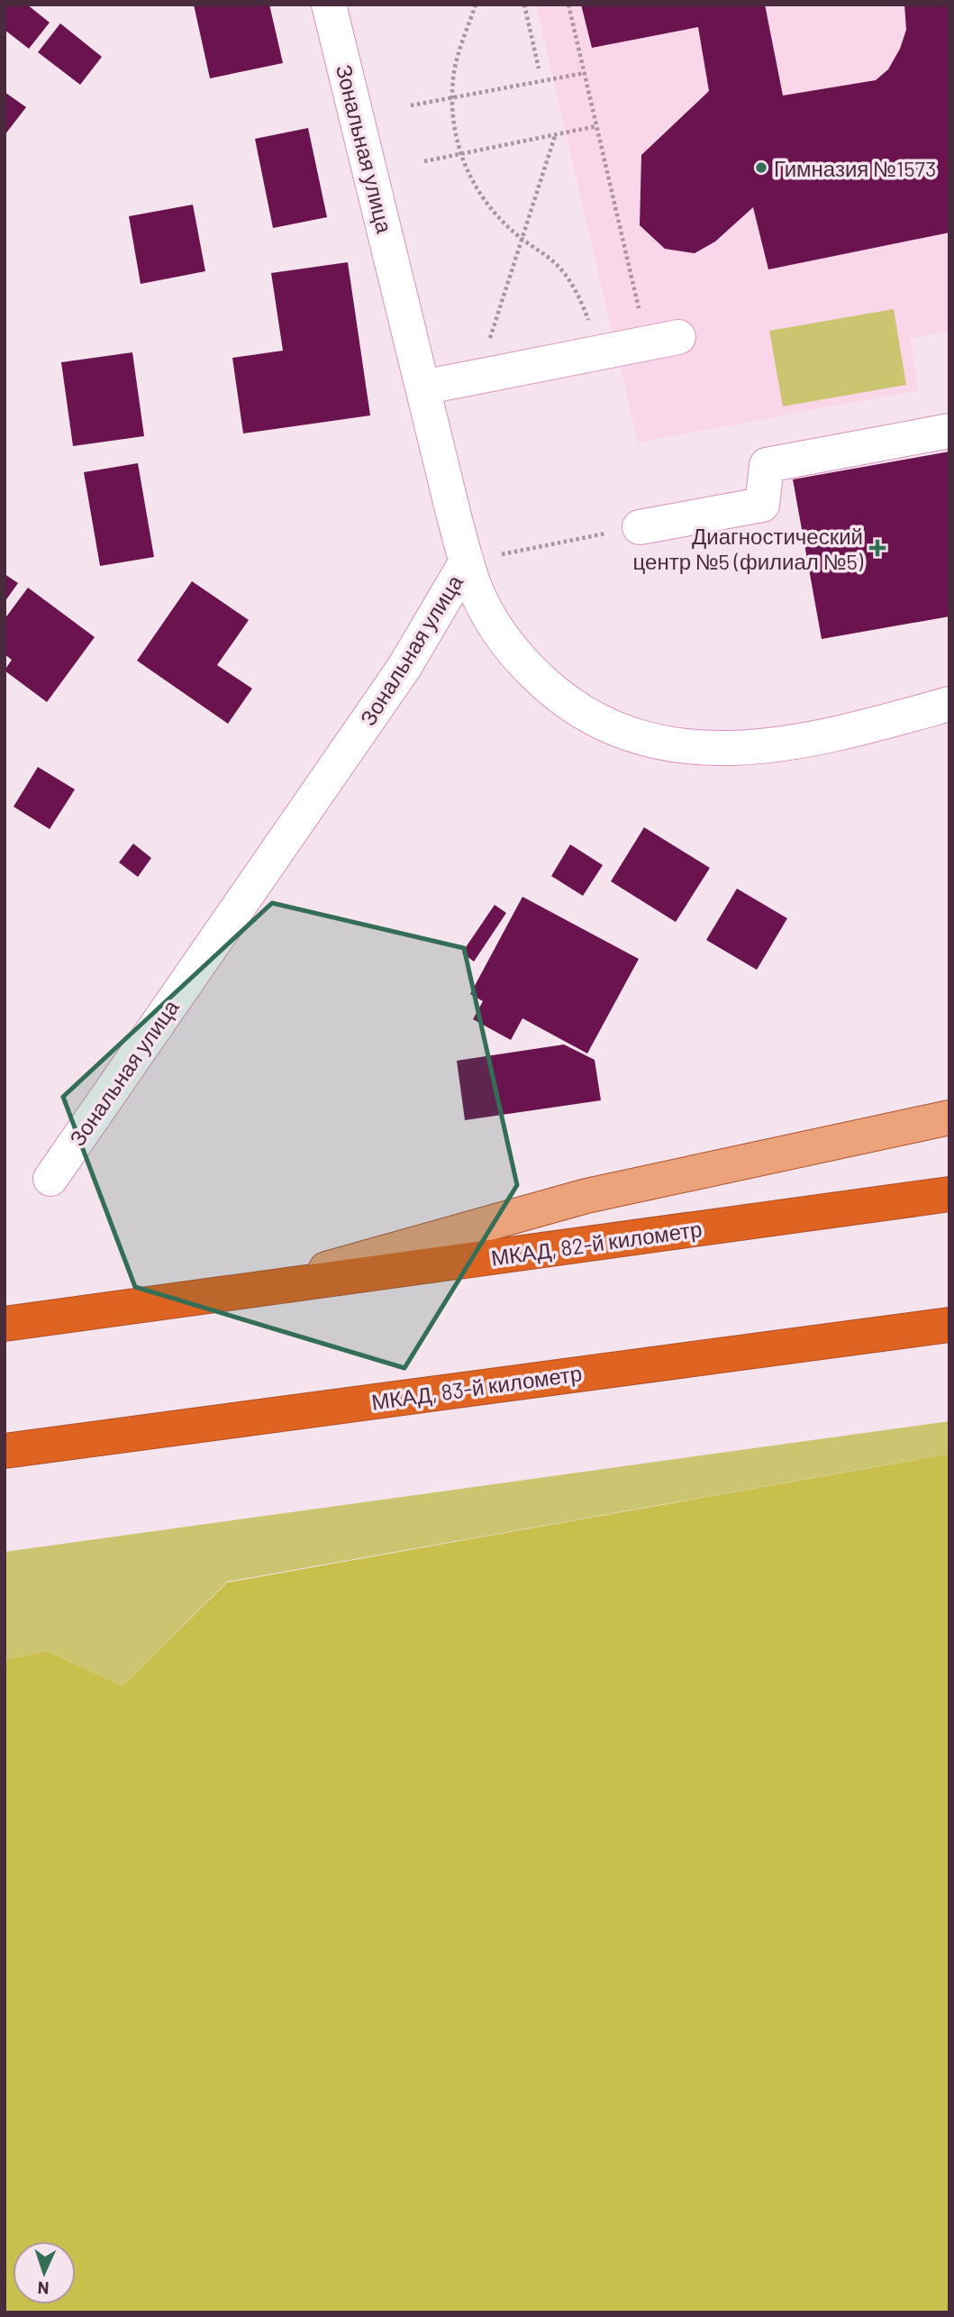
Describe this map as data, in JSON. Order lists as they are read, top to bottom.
{
  "streets": {
    "highway": ["МКАД, 82-й километр", "МКАД, 83-й километр"],
    "street": ["Зональная улица"]
  },
  "places": {
    "other": ["Гимназия №1573"],
    "health": ["Диагностический центр №5 (филиал №5)"]
  },
  "north": "bottom"
}
